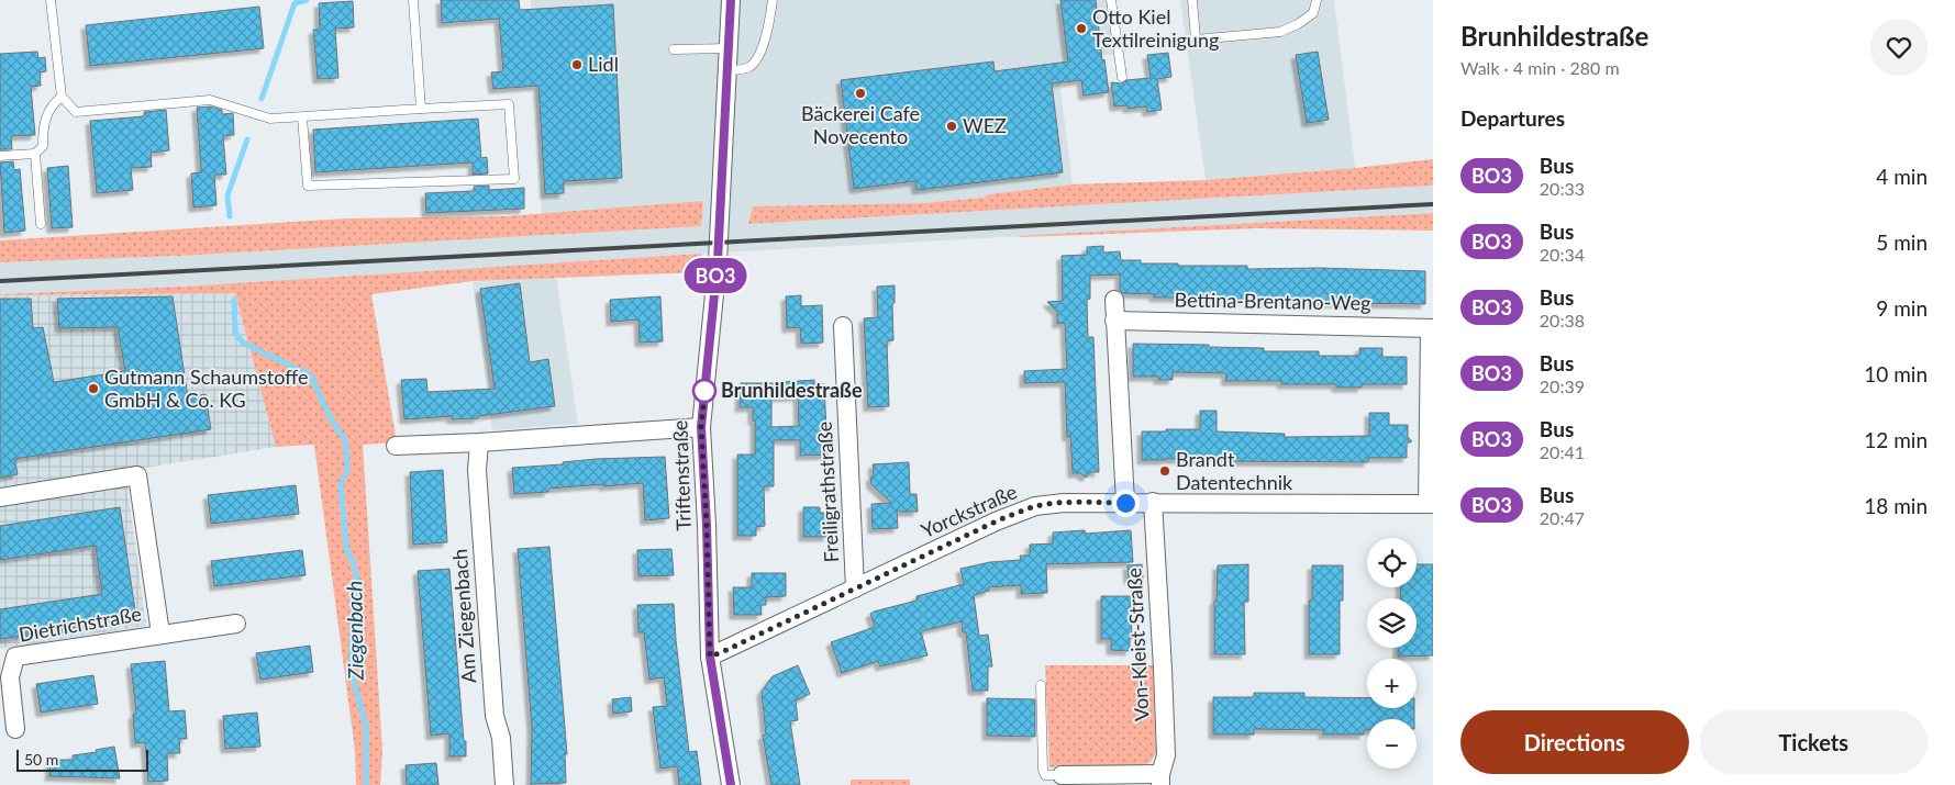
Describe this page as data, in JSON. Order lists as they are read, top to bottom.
{
  "streets": {
    "street": [
      "Bettina-Brentano-Weg",
      "Triftenstraße",
      "Freiligrathstraße",
      "Yorckstraße",
      "Am Ziegenbach",
      "Dietrichstraße",
      "Von-Kleist-Straße"
    ]
  },
  "crossings": [
    ["Bettina-Brentano-Weg", "Yorckstraße"],
    ["Triftenstraße", "Yorckstraße"],
    ["Freiligrathstraße", "Yorckstraße"],
    ["Yorckstraße", "Von-Kleist-Straße"]
  ],
  "water": ["Ziegenbach"],
  "places": [
    "Otto Kiel Textilreinigung",
    "Lidl",
    "Bäckerei Cafe Novecento",
    "WEZ",
    "Gutmann Schaumstoffe GmbH & Co. KG",
    "Brunhildestraße",
    "Brandt Datentechnik"
  ],
  "lines": ["bus line BO3"],
  "scale_bar": "50 m",
  "page": {
    "on_map": "BO3",
    "heading": [
      ["Brunhildestraße", "Walk · 4 min · 280 m"],
      "Departures"
    ],
    "list": [
      {
        "mark": "BO3",
        "name": "Bus",
        "note": "20:33",
        "value": "4 min"
      },
      {
        "mark": "BO3",
        "name": "Bus",
        "note": "20:34",
        "value": "5 min"
      },
      {
        "mark": "BO3",
        "name": "Bus",
        "note": "20:38",
        "value": "9 min"
      },
      {
        "mark": "BO3",
        "name": "Bus",
        "note": "20:39",
        "value": "10 min"
      },
      {
        "mark": "BO3",
        "name": "Bus",
        "note": "20:41",
        "value": "12 min"
      },
      {
        "mark": "BO3",
        "name": "Bus",
        "note": "20:47",
        "value": "18 min"
      }
    ],
    "map_buttons": ["+", "−"],
    "buttons": ["Directions", "Tickets"],
    "scale": "50 m"
  }
}
